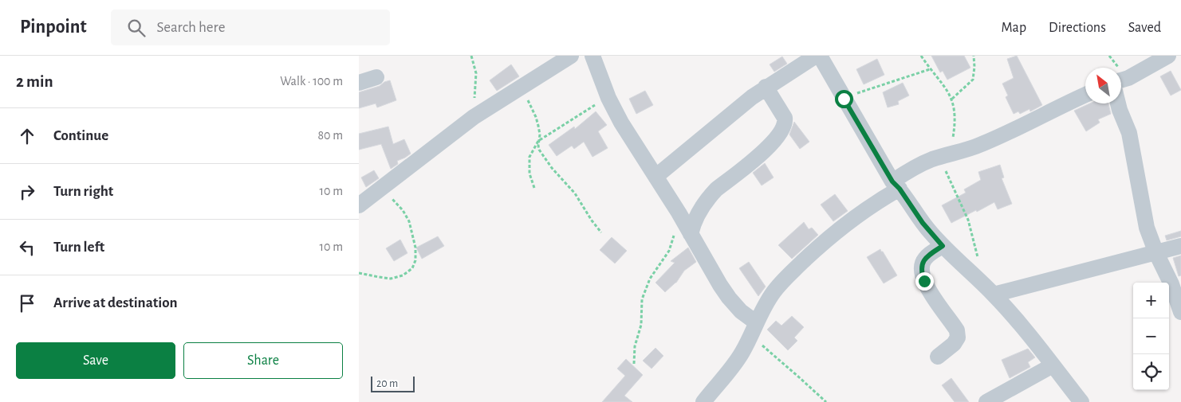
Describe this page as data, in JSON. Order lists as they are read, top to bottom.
{
  "scale_bar": "20 m",
  "north": "top left",
  "page": {
    "header": "Pinpoint",
    "search": "Search here",
    "nav": ["Map", "Directions", "Saved"],
    "heading": ["2 min", "Walk · 100 m"],
    "list": [
      ["Continue", "80 m"],
      ["Turn right", "10 m"],
      ["Turn left", "10 m"],
      "Arrive at destination"
    ],
    "map_buttons": ["+", "−"],
    "buttons": ["Save", "Share"],
    "scale": "20 m"
  }
}
